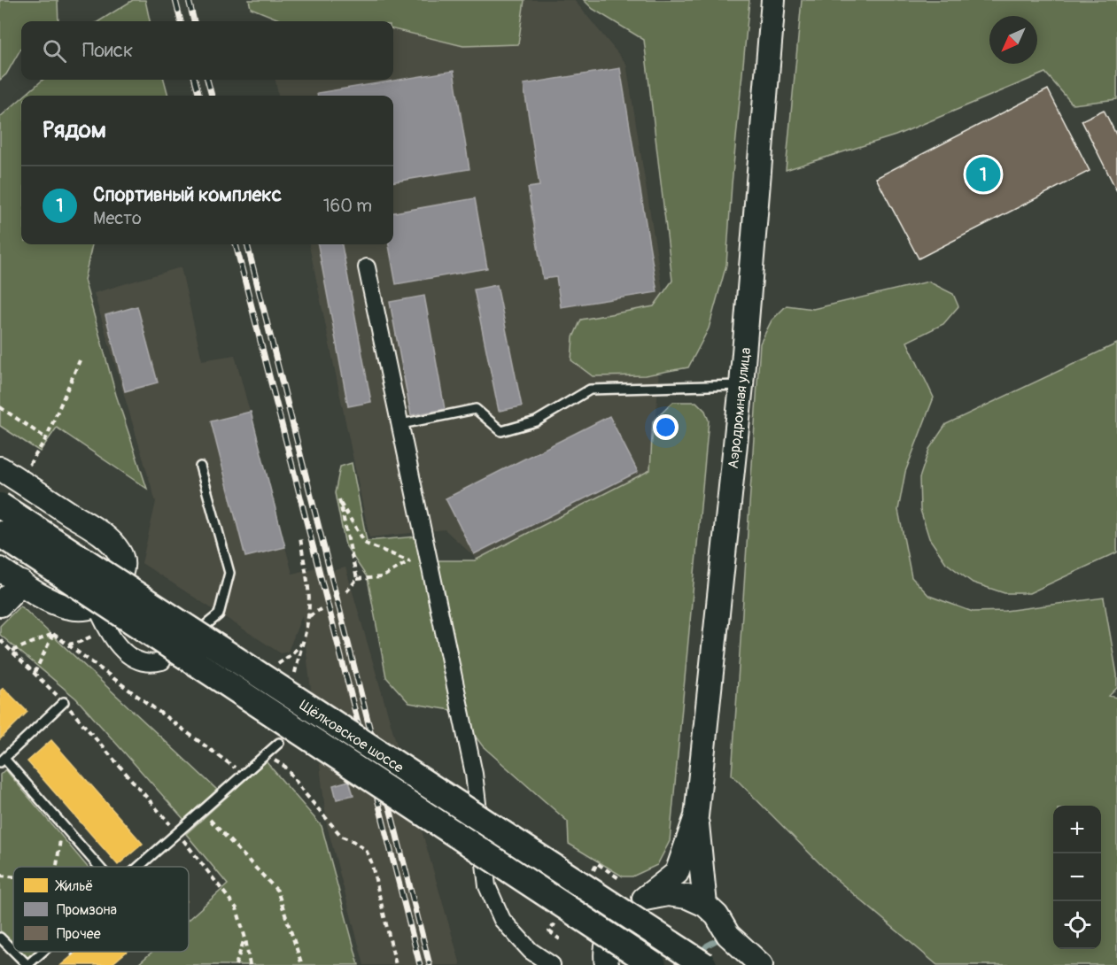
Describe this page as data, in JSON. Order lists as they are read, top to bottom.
{
  "streets": {
    "main road": ["Щёлковское шоссе"],
    "street": ["Аэродромная улица"]
  },
  "legend": ["Жильё", "Промзона", "Прочее"],
  "north": "bottom left",
  "page": {
    "search": "Поиск",
    "heading": "Рядом",
    "pins": "1",
    "list": [
      {
        "mark": "1",
        "name": "Спортивный комплекс",
        "note": "Место",
        "value": "160 m"
      }
    ],
    "map_buttons": ["+", "−"]
  }
}
